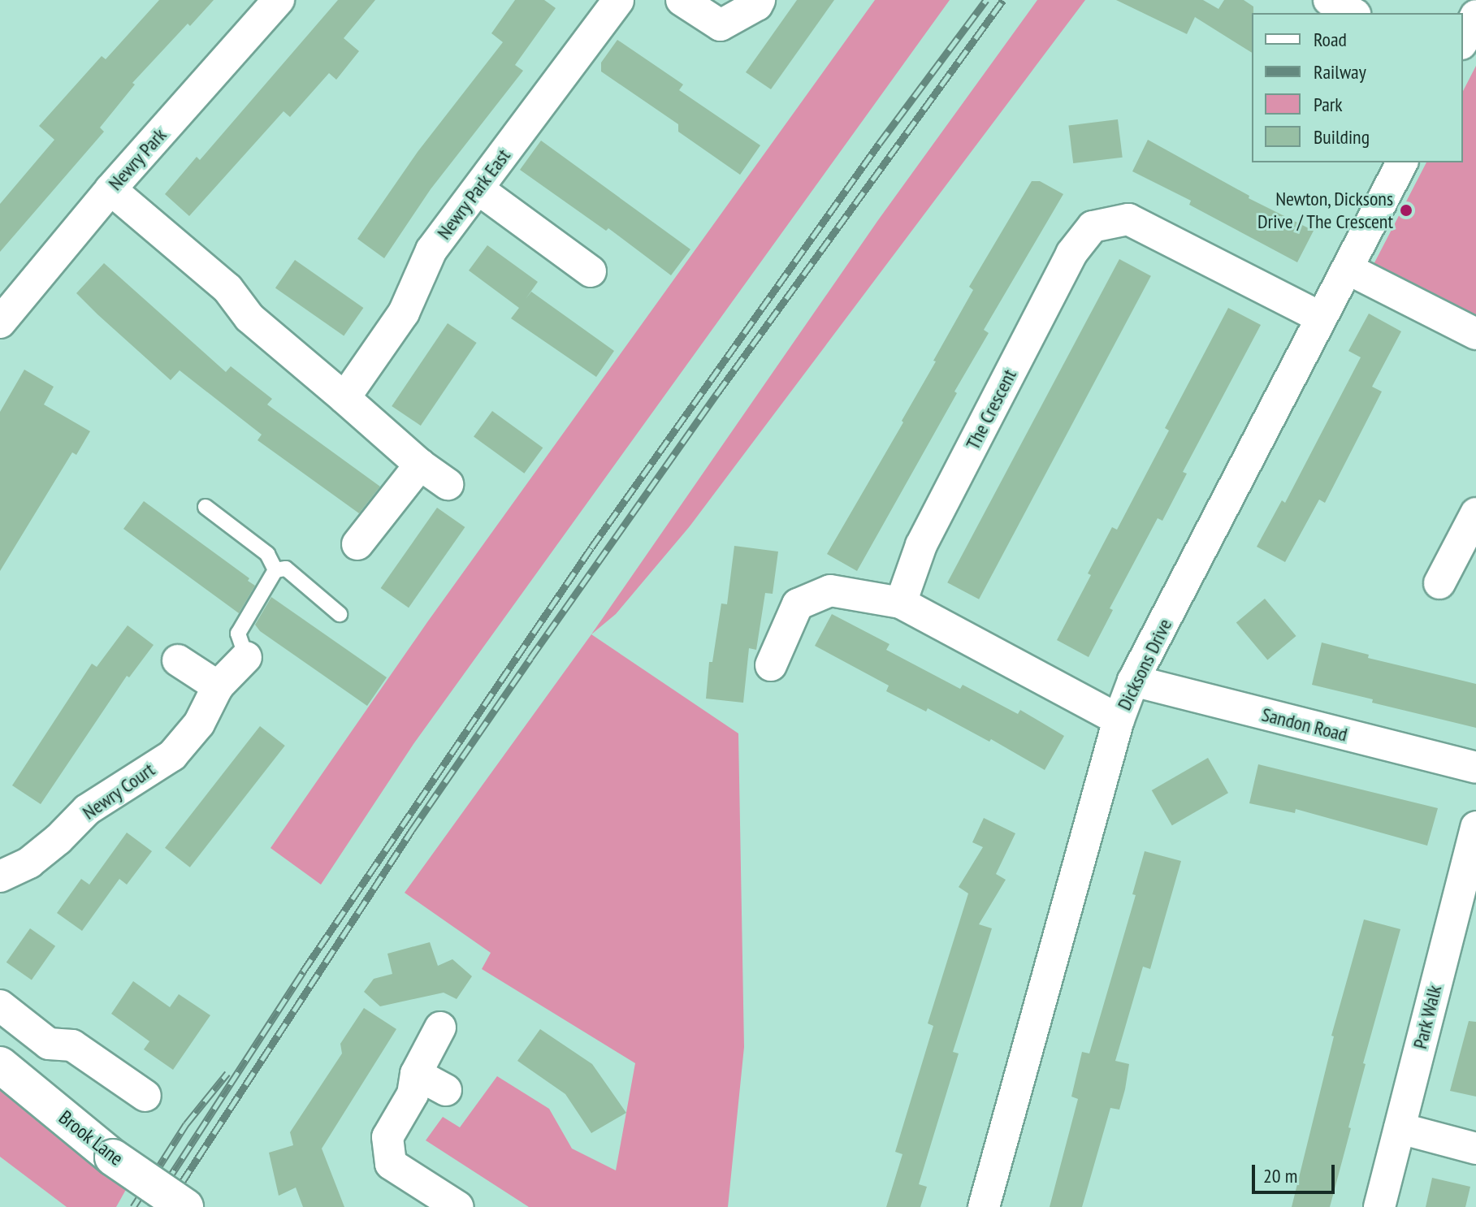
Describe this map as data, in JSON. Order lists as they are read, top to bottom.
{
  "streets": {
    "street": [
      "Newry Park",
      "Newry Park East",
      "The Crescent",
      "Dicksons Drive",
      "Sandon Road",
      "Newry Court",
      "Park Walk",
      "Brook Lane"
    ]
  },
  "crossings": [
    ["The Crescent", "Dicksons Drive"],
    ["Dicksons Drive", "Sandon Road"]
  ],
  "places": ["Newton, Dicksons Drive / The Crescent"],
  "legend": [
    "Road",
    "Railway",
    "Park",
    "Building"
  ],
  "scale_bar": "20 m"
}
